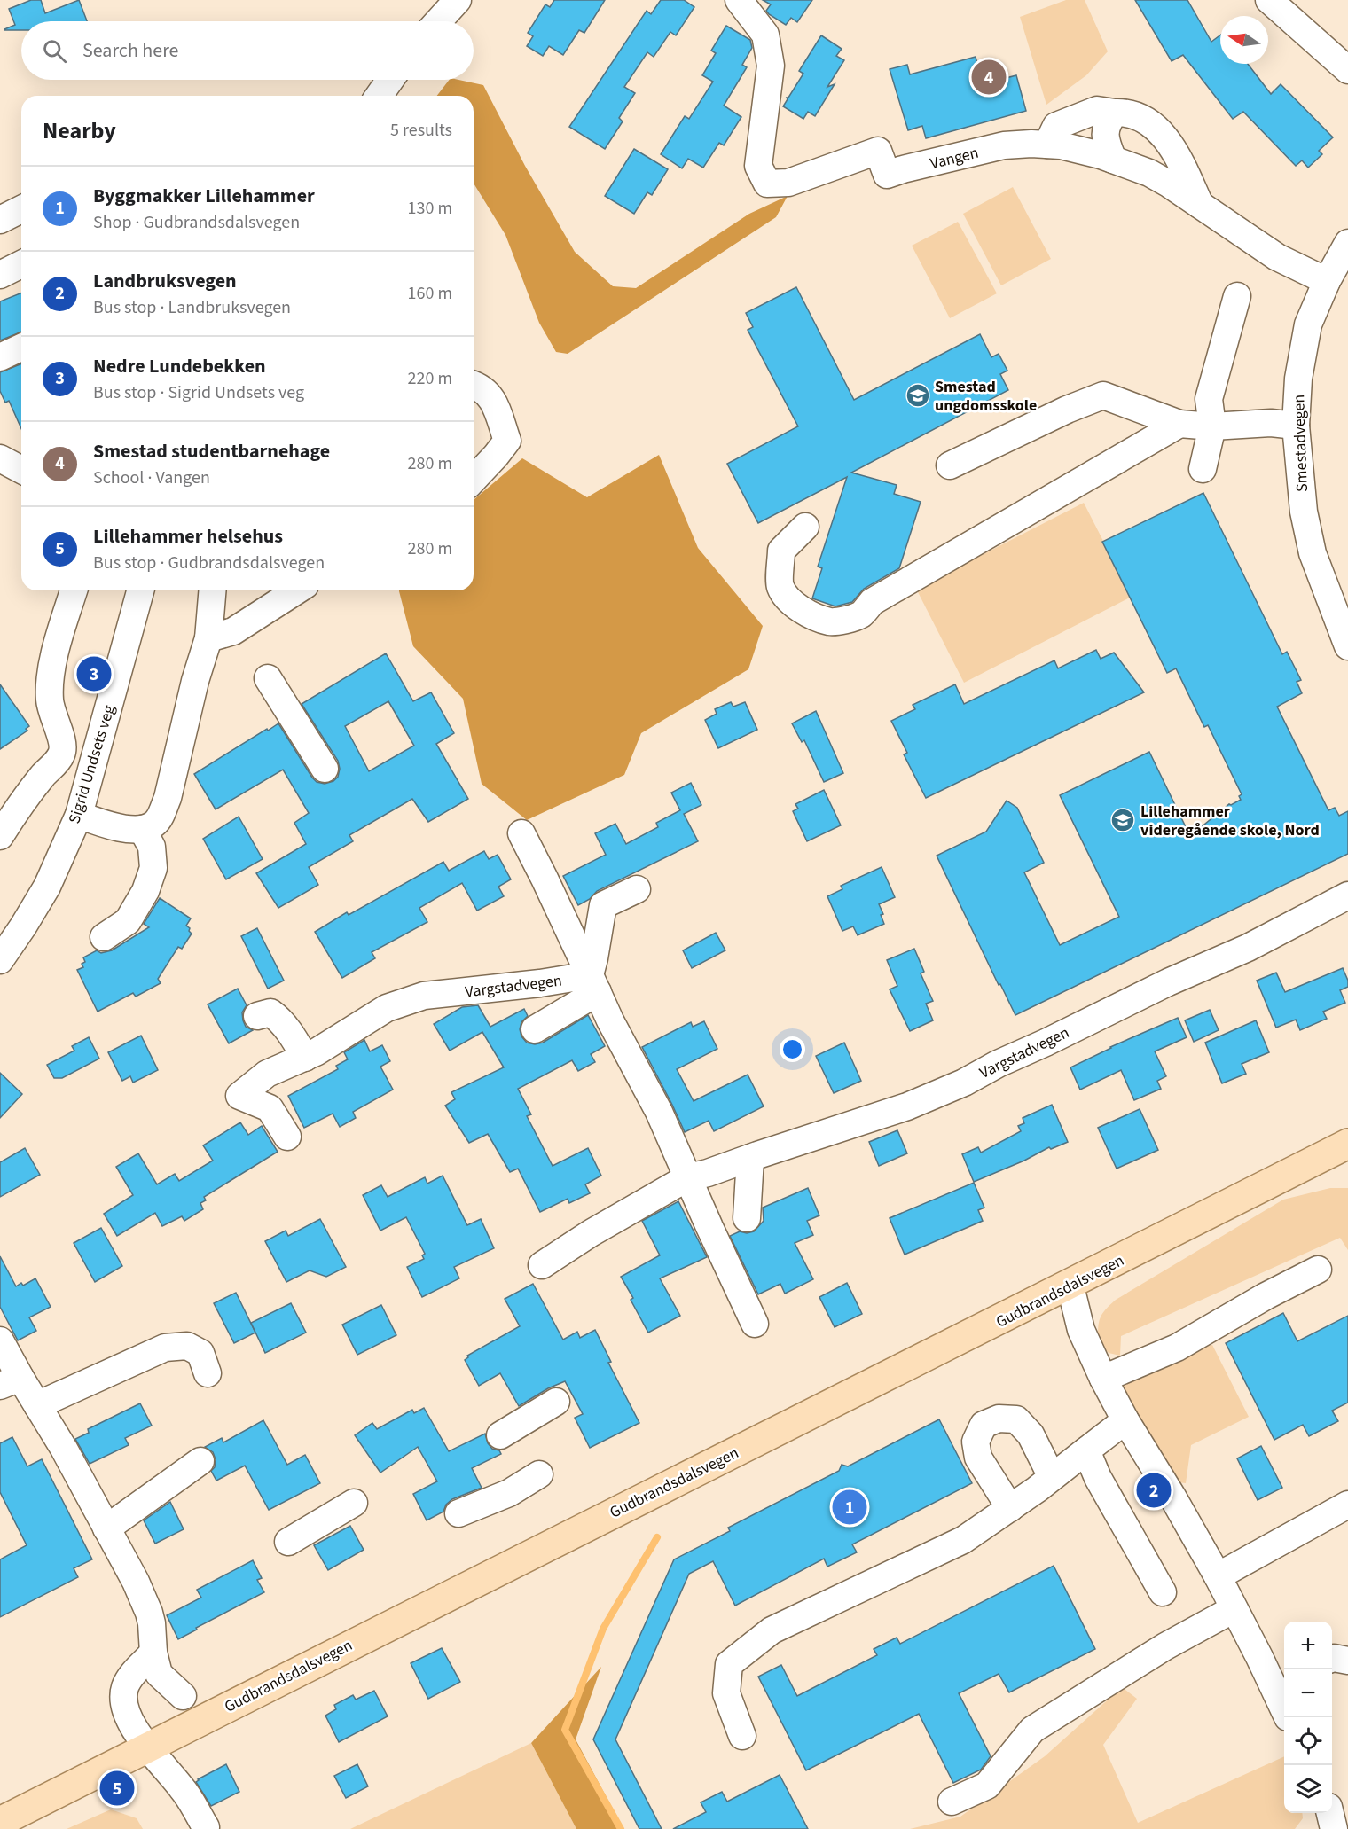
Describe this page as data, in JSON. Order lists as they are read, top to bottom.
{
  "streets": {
    "main road": ["Gudbrandsdalsvegen"],
    "street": [
      "Vangen",
      "Smestadvegen",
      "Sigrid Undsets veg",
      "Vargstadvegen"
    ]
  },
  "crossings": [
    ["Vangen", "Smestadvegen"]
  ],
  "places": {
    "school or university": ["Smestad ungdomsskole", "Lillehammer videregående skole, Nord"]
  },
  "north": "left",
  "page": {
    "search": "Search here",
    "pins": [
      "4",
      "3",
      "2",
      "1",
      "5"
    ],
    "heading": ["Nearby", "5 results"],
    "list": [
      {
        "mark": "1",
        "name": "Byggmakker Lillehammer",
        "note": "Shop · Gudbrandsdalsvegen",
        "value": "130 m"
      },
      {
        "mark": "2",
        "name": "Landbruksvegen",
        "note": "Bus stop · Landbruksvegen",
        "value": "160 m"
      },
      {
        "mark": "3",
        "name": "Nedre Lundebekken",
        "note": "Bus stop · Sigrid Undsets veg",
        "value": "220 m"
      },
      {
        "mark": "4",
        "name": "Smestad studentbarnehage",
        "note": "School · Vangen",
        "value": "280 m"
      },
      {
        "mark": "5",
        "name": "Lillehammer helsehus",
        "note": "Bus stop · Gudbrandsdalsvegen",
        "value": "280 m"
      }
    ],
    "map_buttons": ["+", "−"]
  }
}
